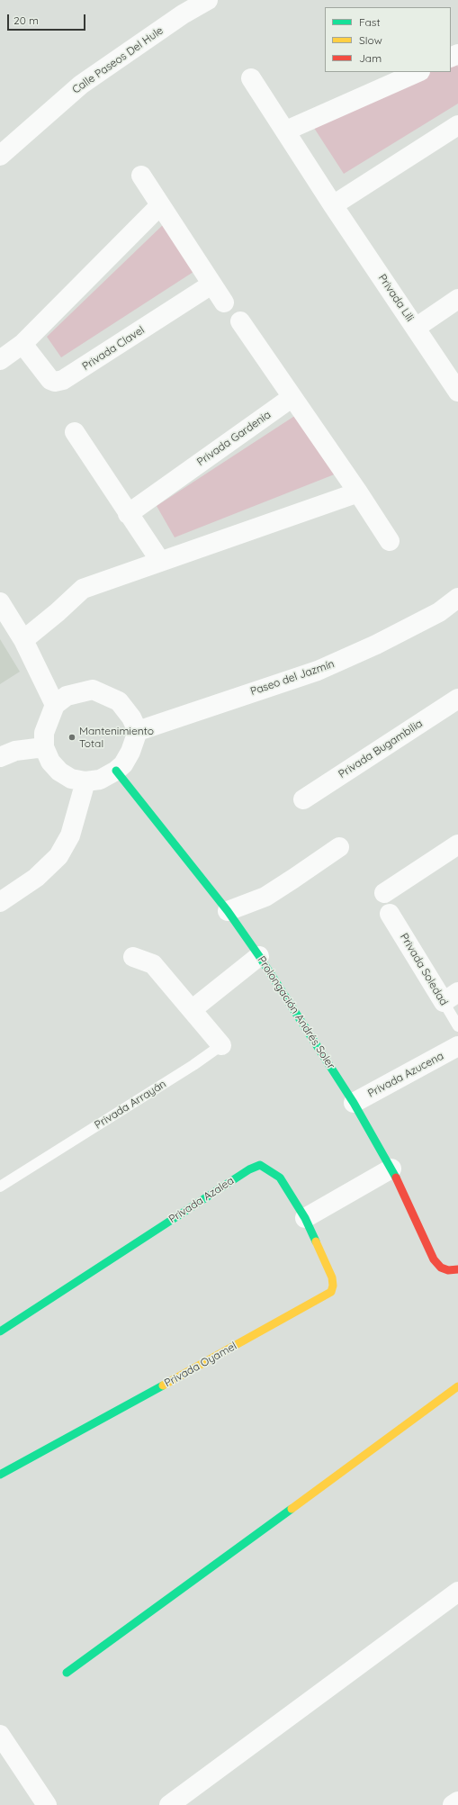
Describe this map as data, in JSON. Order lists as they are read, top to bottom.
{
  "streets": {
    "street": [
      "Calle Paseos Del Hule",
      "Privada Lili",
      "Privada Clavel",
      "Privada Gardenia",
      "Paseo del Jazmín",
      "Privada Bugambilia",
      "Privada Soledad",
      "Prolongación Andrés Soler",
      "Privada Azucena",
      "Privada Arrayán",
      "Privada Azalea",
      "Privada Oyamel"
    ]
  },
  "crossings": [
    ["Paseo del Jazmín", "Prolongación Andrés Soler"],
    ["Prolongación Andrés Soler", "Privada Azucena"],
    ["Privada Azalea", "Privada Oyamel"]
  ],
  "places": ["Mantenimiento Total"],
  "legend": ["Fast", "Slow", "Jam"],
  "scale_bar": "20 m"
}
